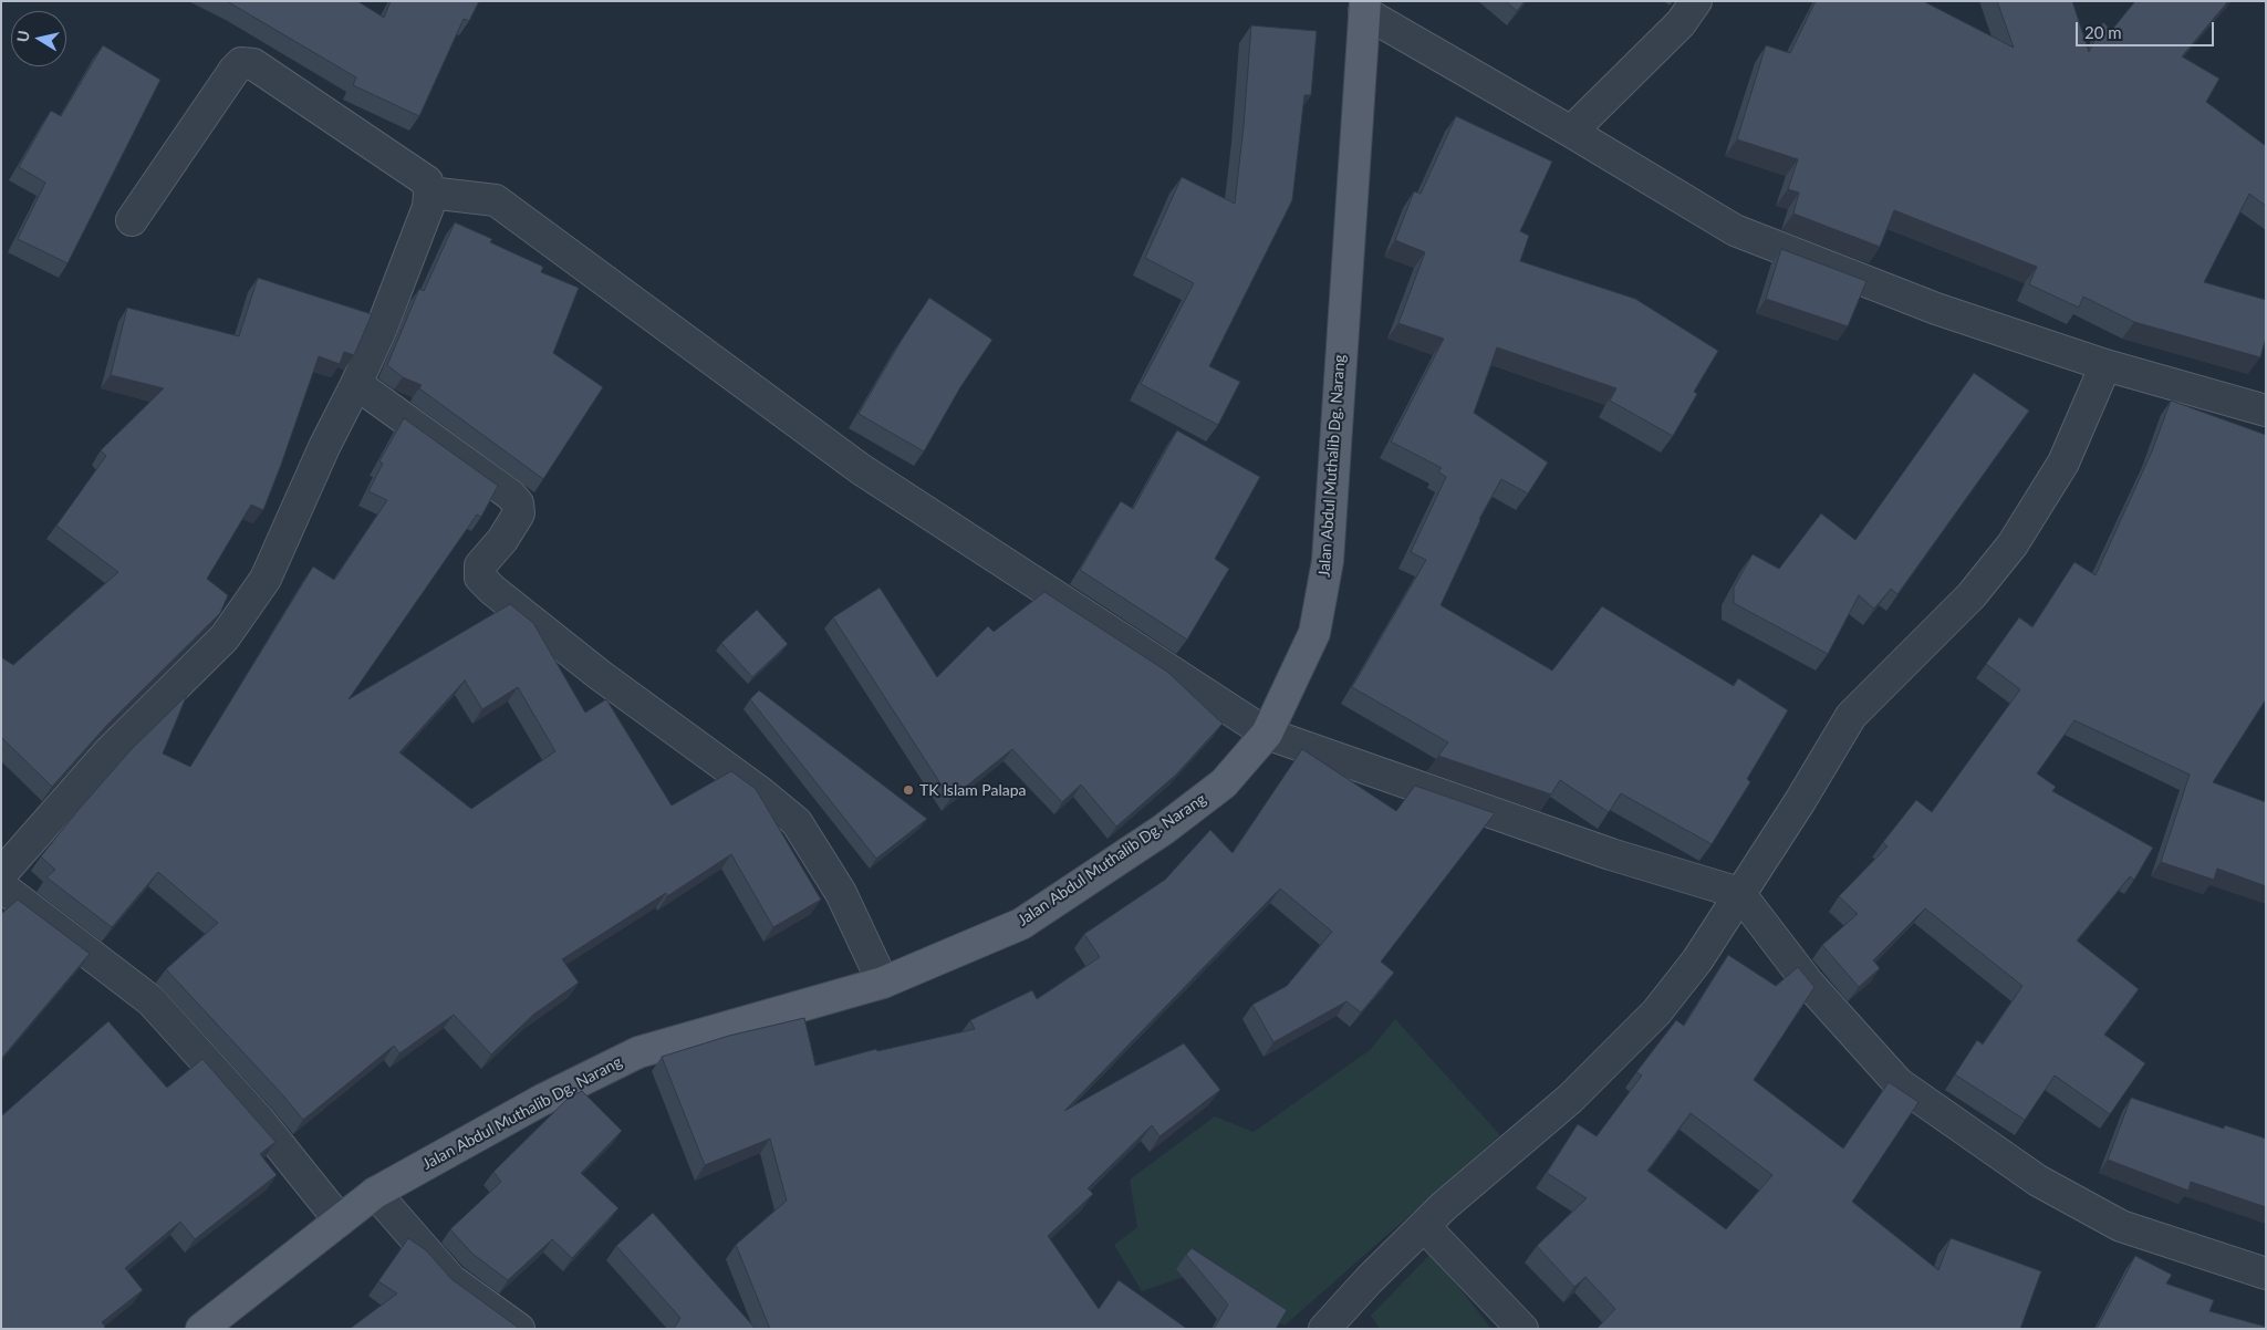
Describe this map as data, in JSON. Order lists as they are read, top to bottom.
{
  "streets": {
    "main road": ["Jalan Abdul Muthalib Dg. Narang"]
  },
  "places": ["TK Islam Palapa"],
  "scale_bar": "20 m",
  "north": "left"
}
